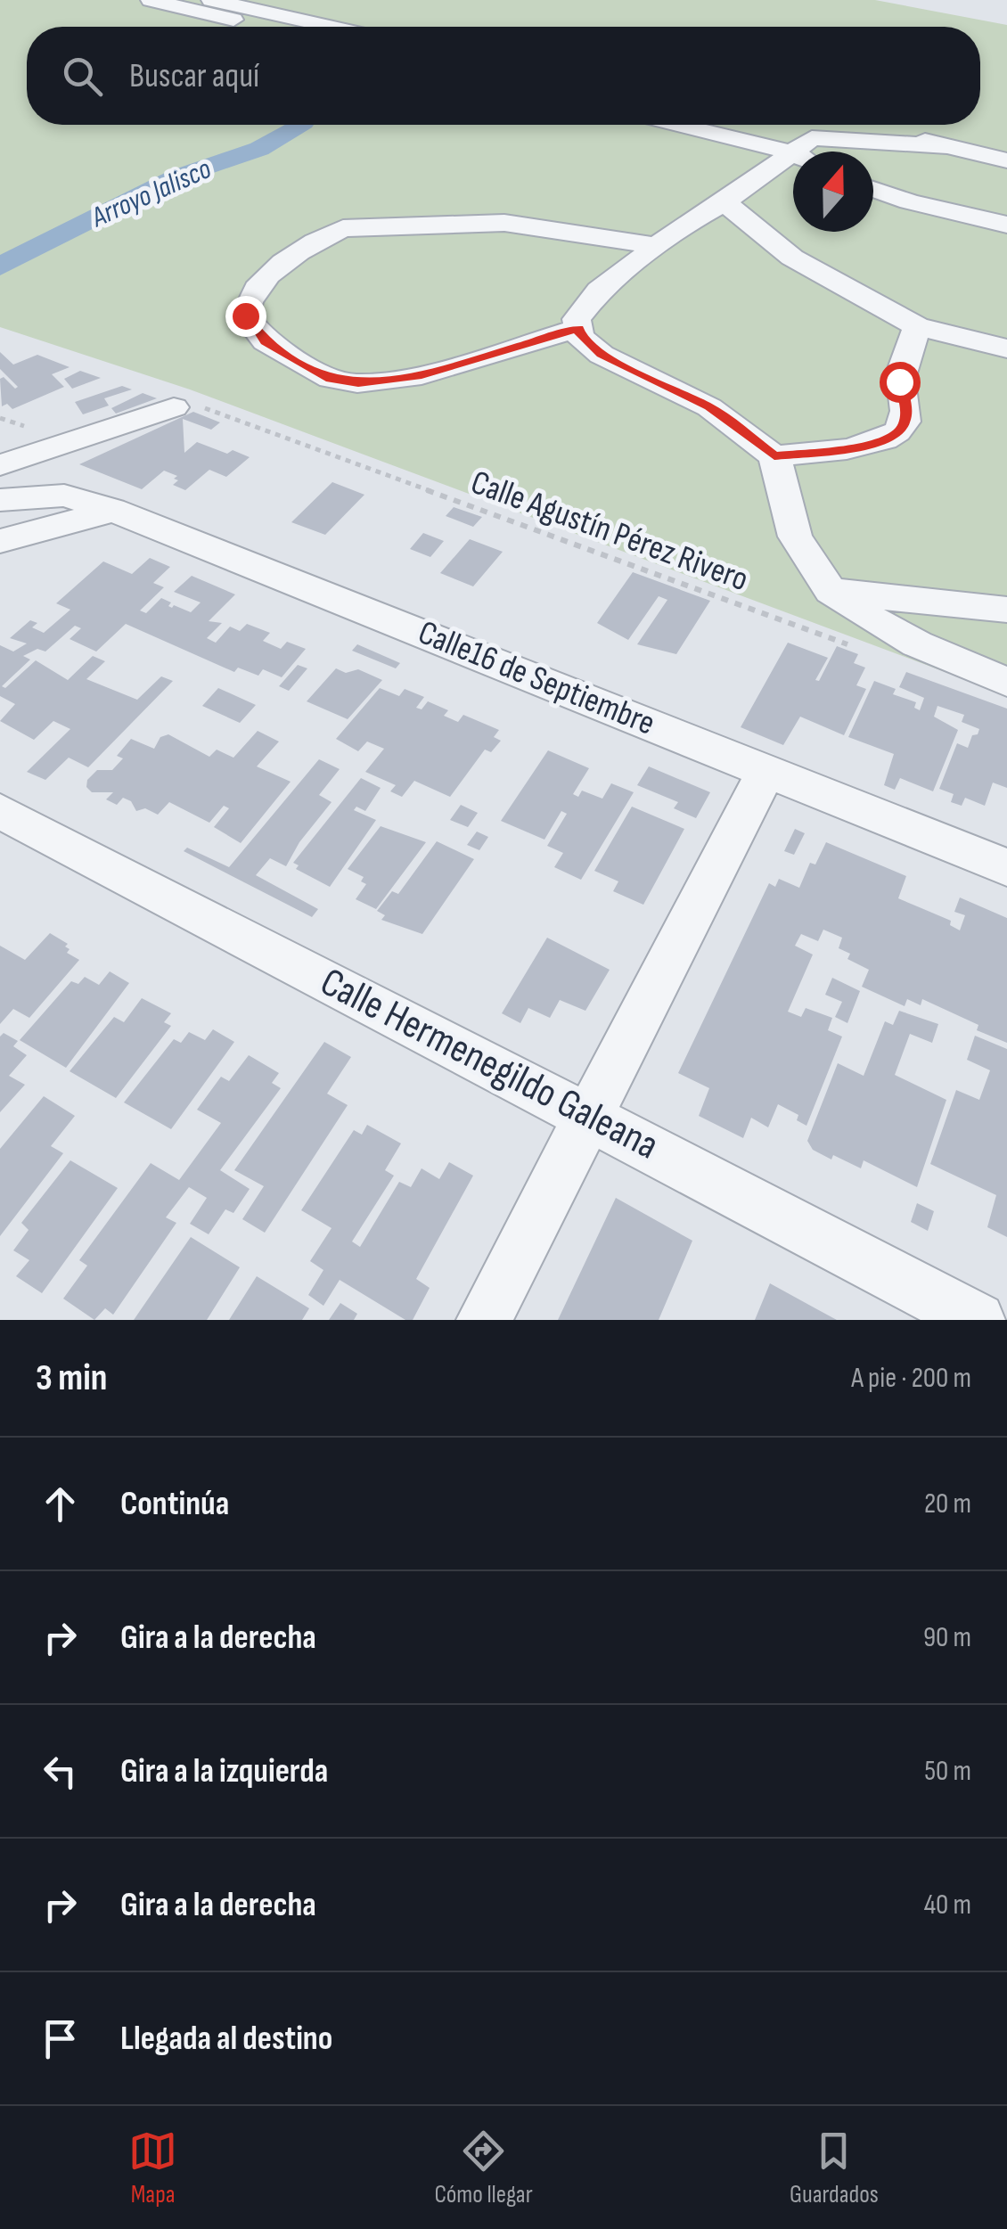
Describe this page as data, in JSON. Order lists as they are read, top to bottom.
{
  "streets": {
    "street": ["Calle16 de Septiembre", "Calle Hermenegildo Galeana"],
    "path": ["Calle Agustín Pérez Rivero"]
  },
  "water": ["Arroyo Jalisco"],
  "north": "top",
  "page": {
    "search": "Buscar aquí",
    "heading": ["3 min", "A pie · 200 m"],
    "list": [
      ["Continúa", "20 m"],
      ["Gira a la derecha", "90 m"],
      ["Gira a la izquierda", "50 m"],
      ["Gira a la derecha", "40 m"],
      "Llegada al destino"
    ],
    "nav": ["Mapa", "Cómo llegar", "Guardados"]
  }
}
